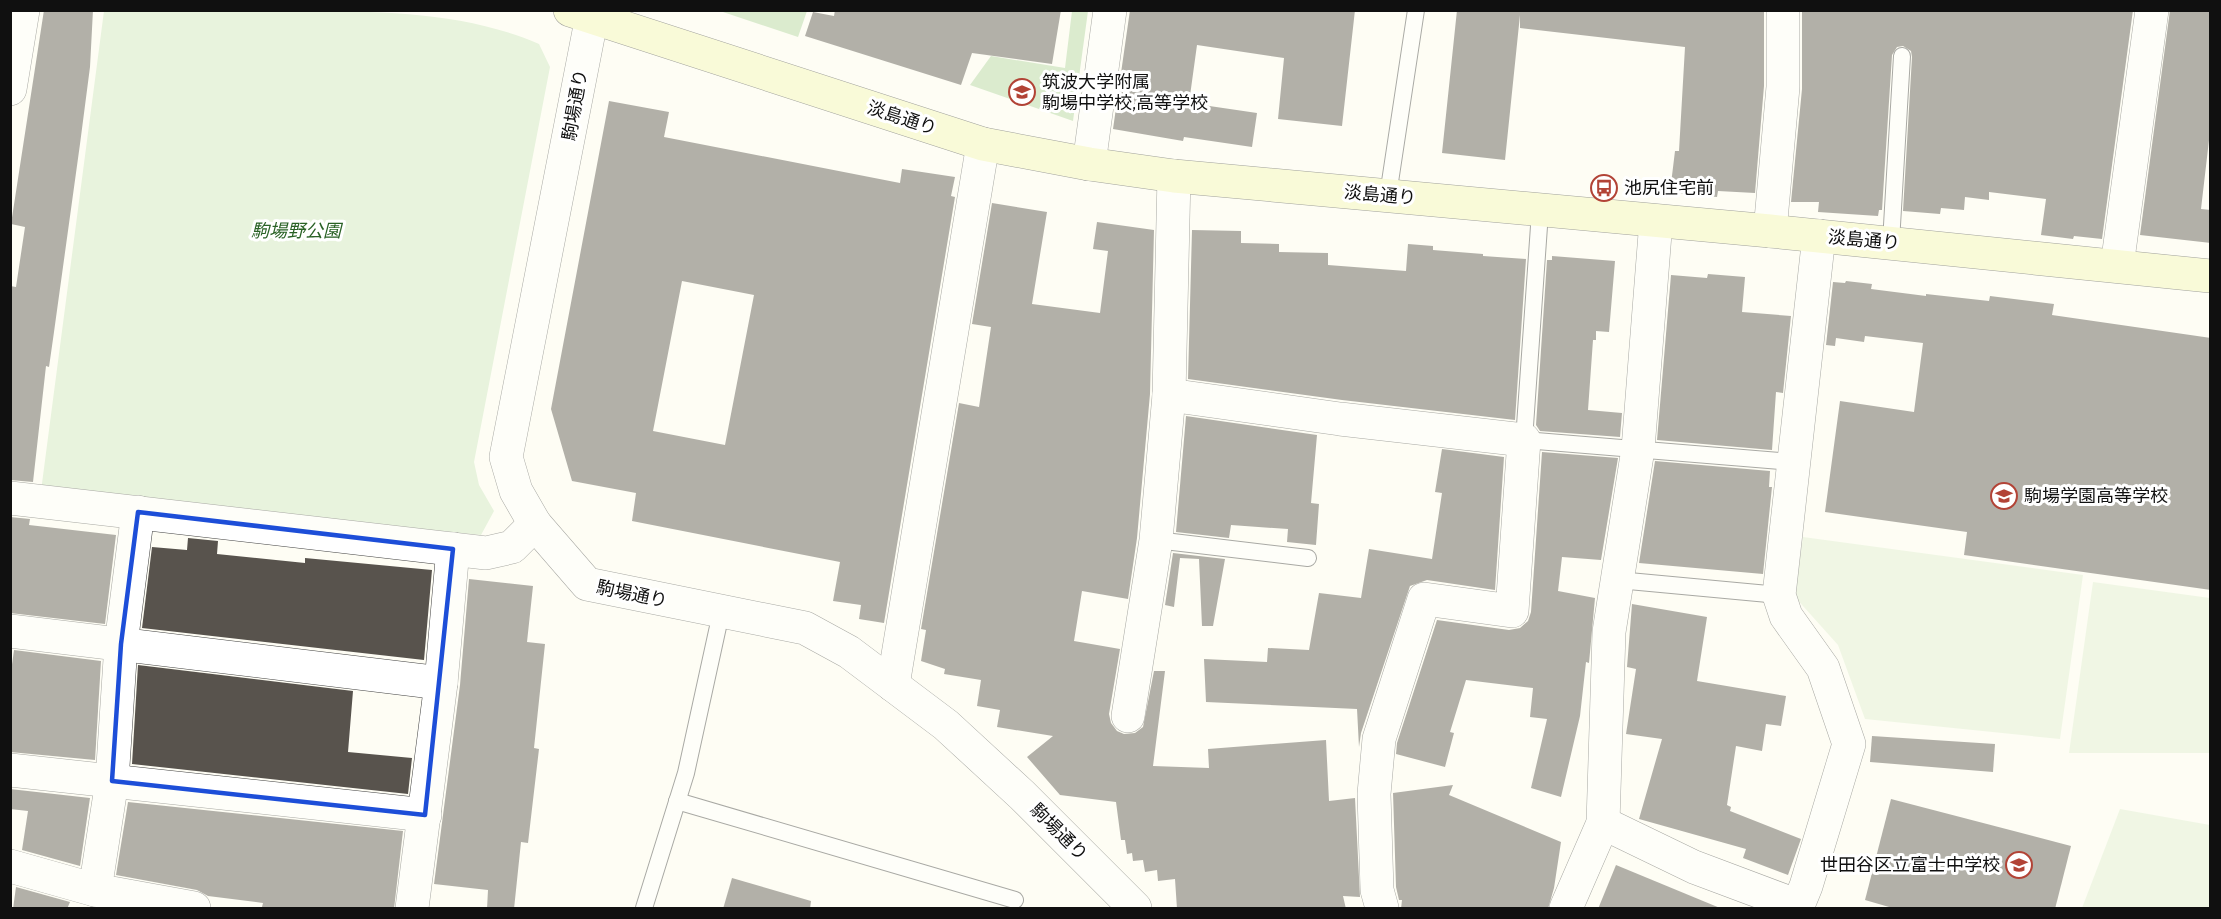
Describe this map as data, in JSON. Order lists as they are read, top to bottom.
{
  "streets": {
    "main road": ["淡島通り"],
    "street": ["駒場通り"]
  },
  "crossings": [
    ["駒場通り", "淡島通り"]
  ],
  "parks": ["駒場野公園"],
  "places": {
    "school or university": ["筑波大学附属 駒場中学校,高等学校", "駒場学園高等学校", "世田谷区立富士中学校"],
    "bus stop": ["池尻住宅前"]
  }
}
